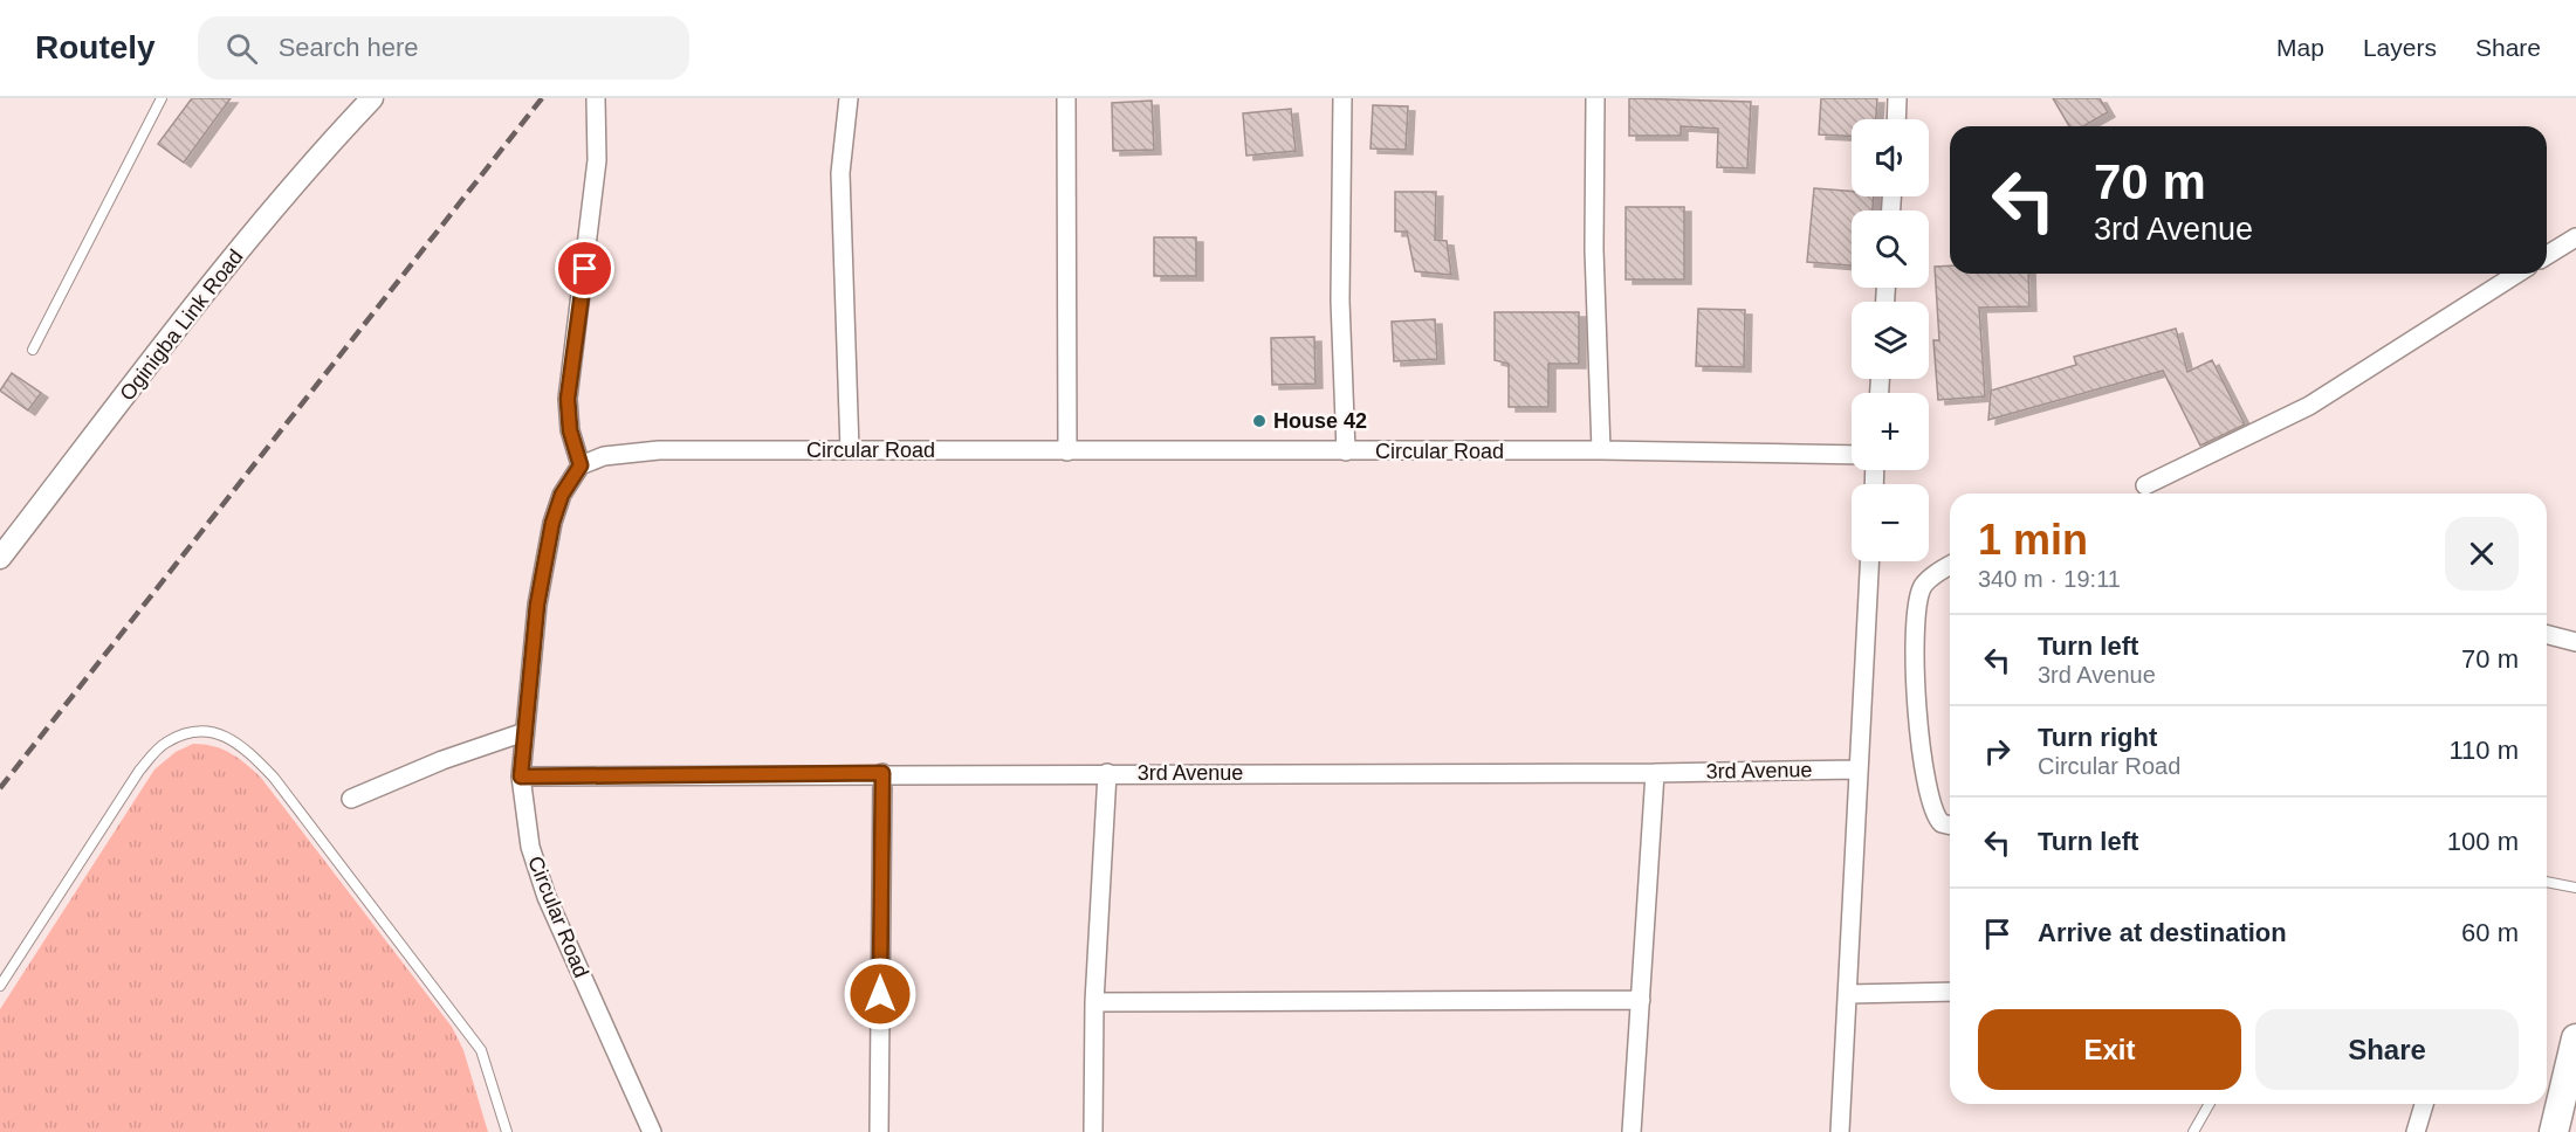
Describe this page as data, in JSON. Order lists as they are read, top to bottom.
{
  "streets": {
    "street": ["Oginigba Link Road", "Circular Road", "3rd Avenue"]
  },
  "crossings": [
    ["Circular Road", "3rd Avenue"]
  ],
  "places": ["House 42"],
  "page": {
    "header": "Routely",
    "search": "Search here",
    "nav": ["Map", "Layers", "Share"],
    "map_buttons": ["+", "−"],
    "turn": ["70 m", "3rd Avenue"],
    "heading": ["1 min", "340 m · 19:11"],
    "list": [
      {
        "name": "Turn left",
        "note": "3rd Avenue",
        "value": "70 m"
      },
      {
        "name": "Turn right",
        "note": "Circular Road",
        "value": "110 m"
      },
      {
        "name": "Turn left",
        "value": "100 m"
      },
      {
        "name": "Arrive at destination",
        "value": "60 m"
      }
    ],
    "buttons": ["Exit", "Share"]
  }
}
